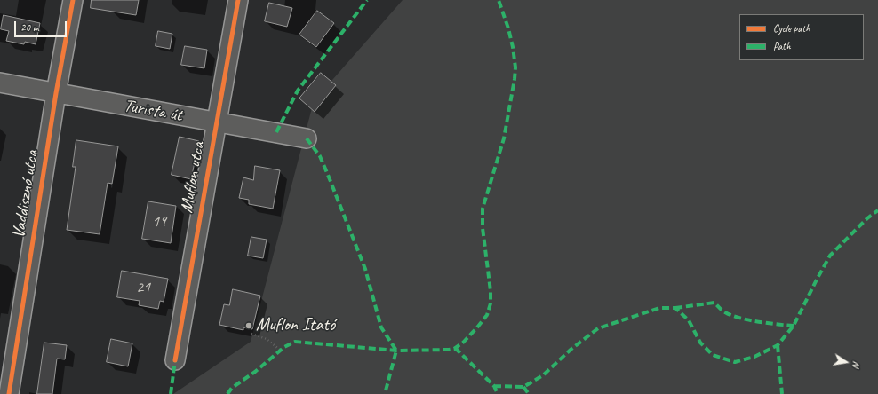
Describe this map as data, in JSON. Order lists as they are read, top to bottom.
{
  "streets": {
    "street": ["Turista út", "Muflon utca", "Vaddisznó utca"]
  },
  "crossings": [
    ["Turista út", "Muflon utca"],
    ["Turista út", "Vaddisznó utca"]
  ],
  "places": ["Muflon Itató"],
  "house_numbers": ["19", "21"],
  "legend": ["Cycle path", "Path"],
  "scale_bar": "20 m",
  "north": "right"
}
